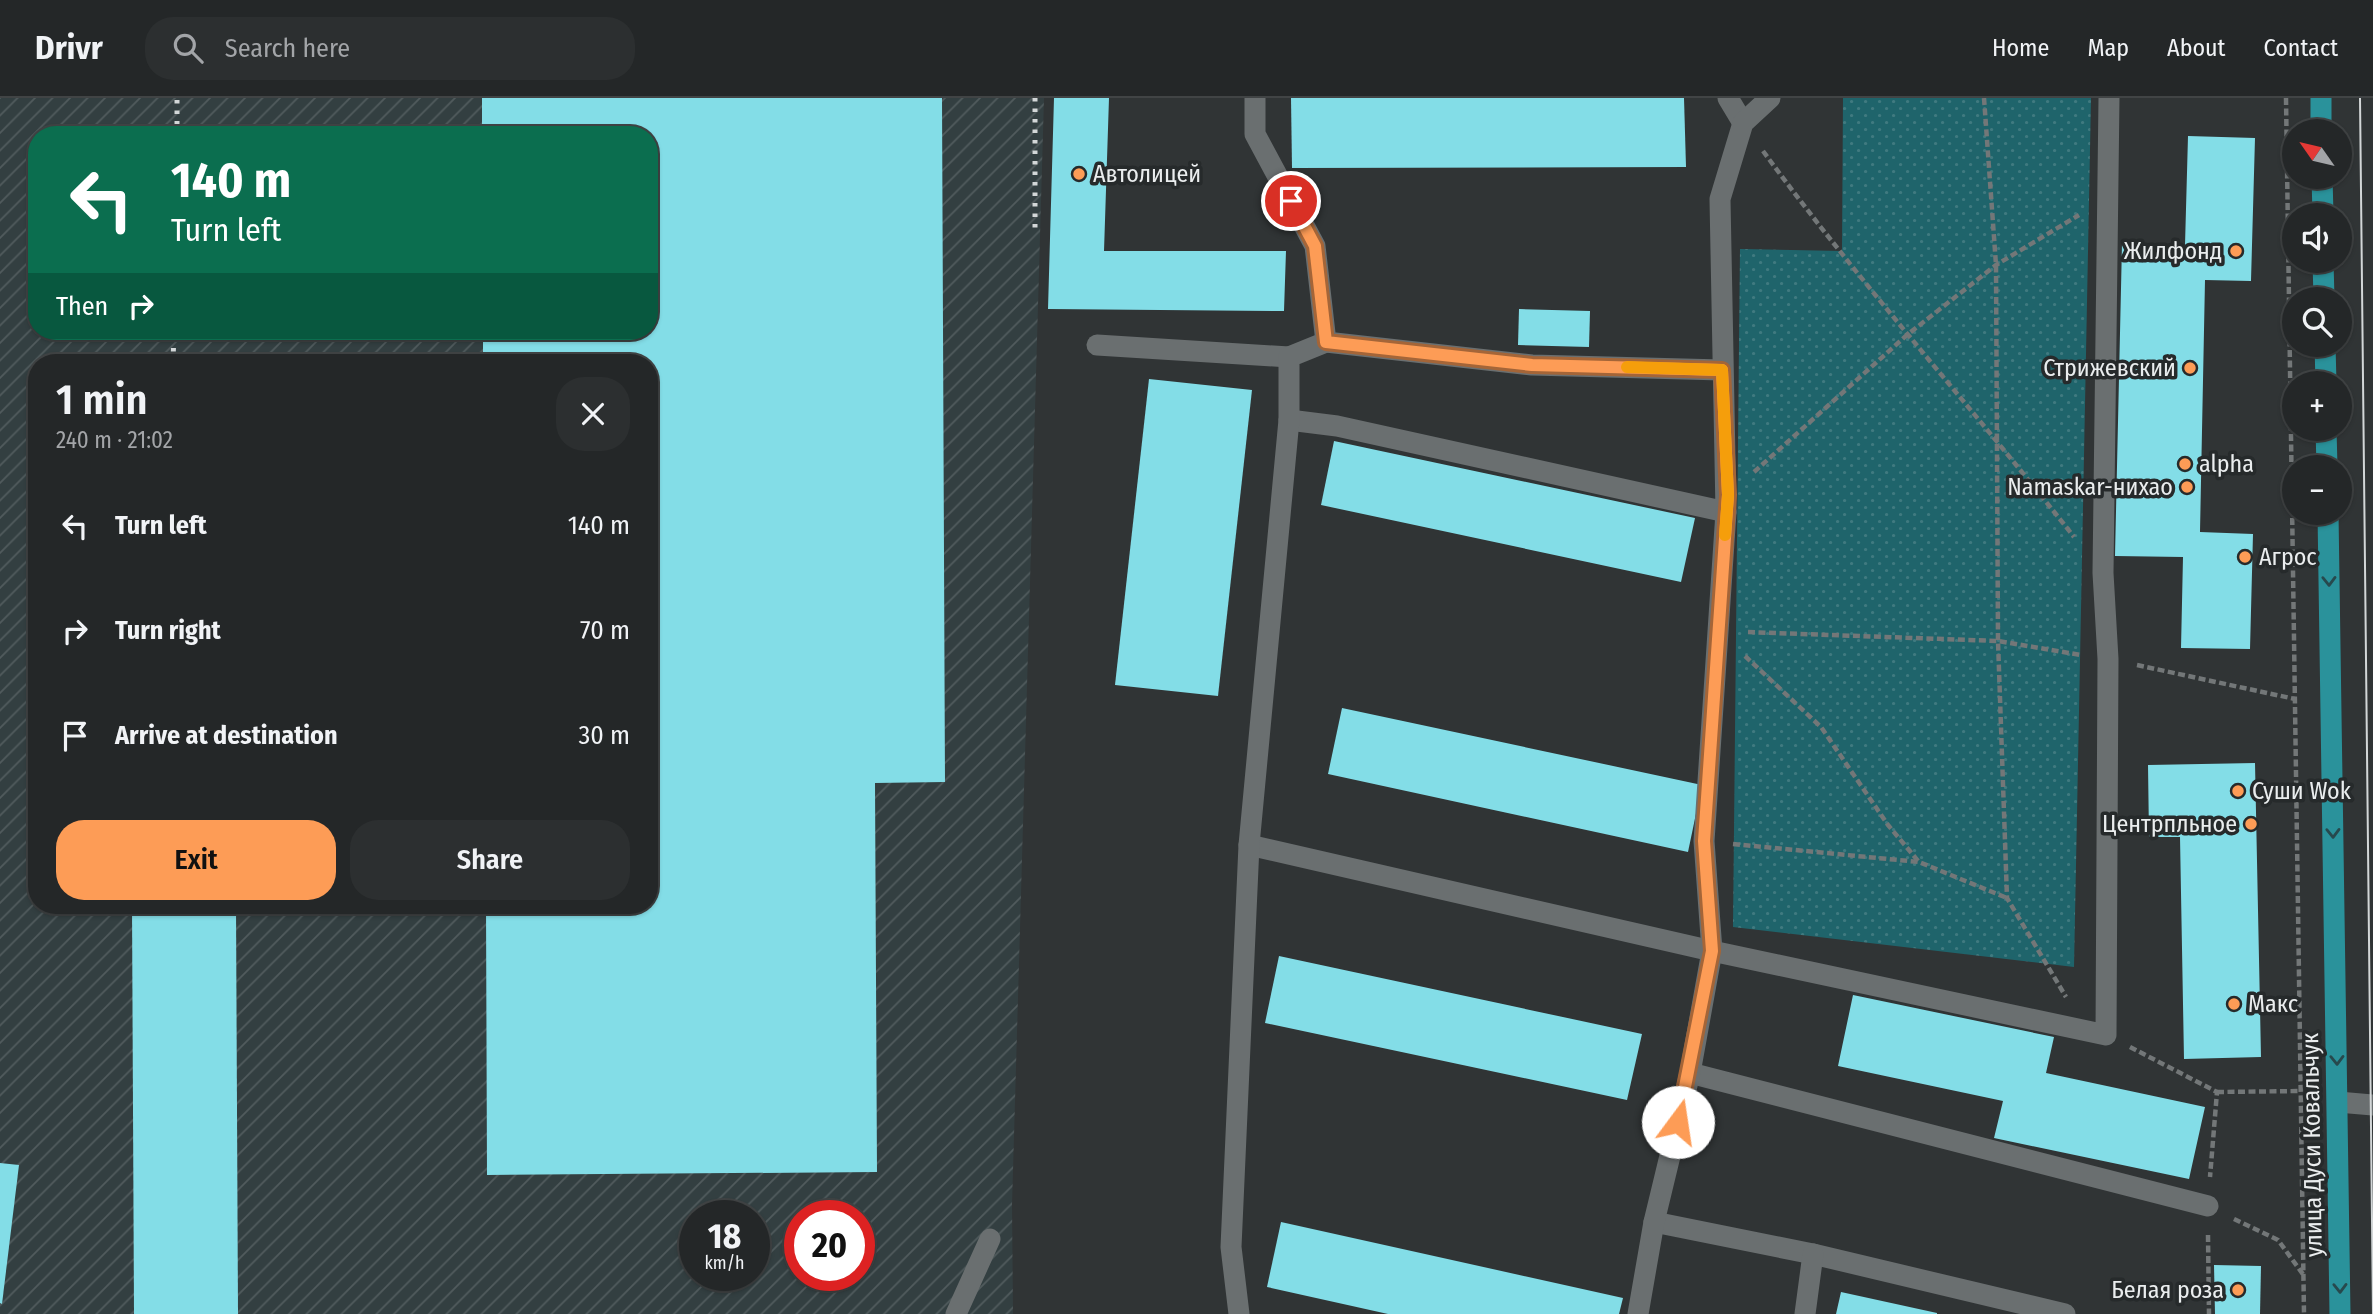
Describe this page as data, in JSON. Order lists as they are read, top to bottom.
{
  "streets": {
    "main road": ["улица Дуси Ковальчук"]
  },
  "one_way": ["улица Дуси Ковальчук"],
  "places": [
    "Автолицей",
    "Жилфонд",
    "Стрижевский",
    "alpha",
    "Namaskar-нихао",
    "Агрос",
    "Суши Wok",
    "Центрпльное",
    "Макс",
    "Белая роза"
  ],
  "north": "top left",
  "page": {
    "header": "Drivr",
    "search": "Search here",
    "nav": [
      "Home",
      "Map",
      "About",
      "Contact"
    ],
    "map_buttons": ["+", "−"],
    "turn": ["140 m", "Turn left"],
    "then": "Then",
    "heading": ["1 min", "240 m · 21:02"],
    "list": [
      {
        "name": "Turn left",
        "value": "140 m"
      },
      {
        "name": "Turn right",
        "value": "70 m"
      },
      {
        "name": "Arrive at destination",
        "value": "30 m"
      }
    ],
    "buttons": ["Exit", "Share"],
    "speed": "18 km/h",
    "limit": "20"
  }
}
